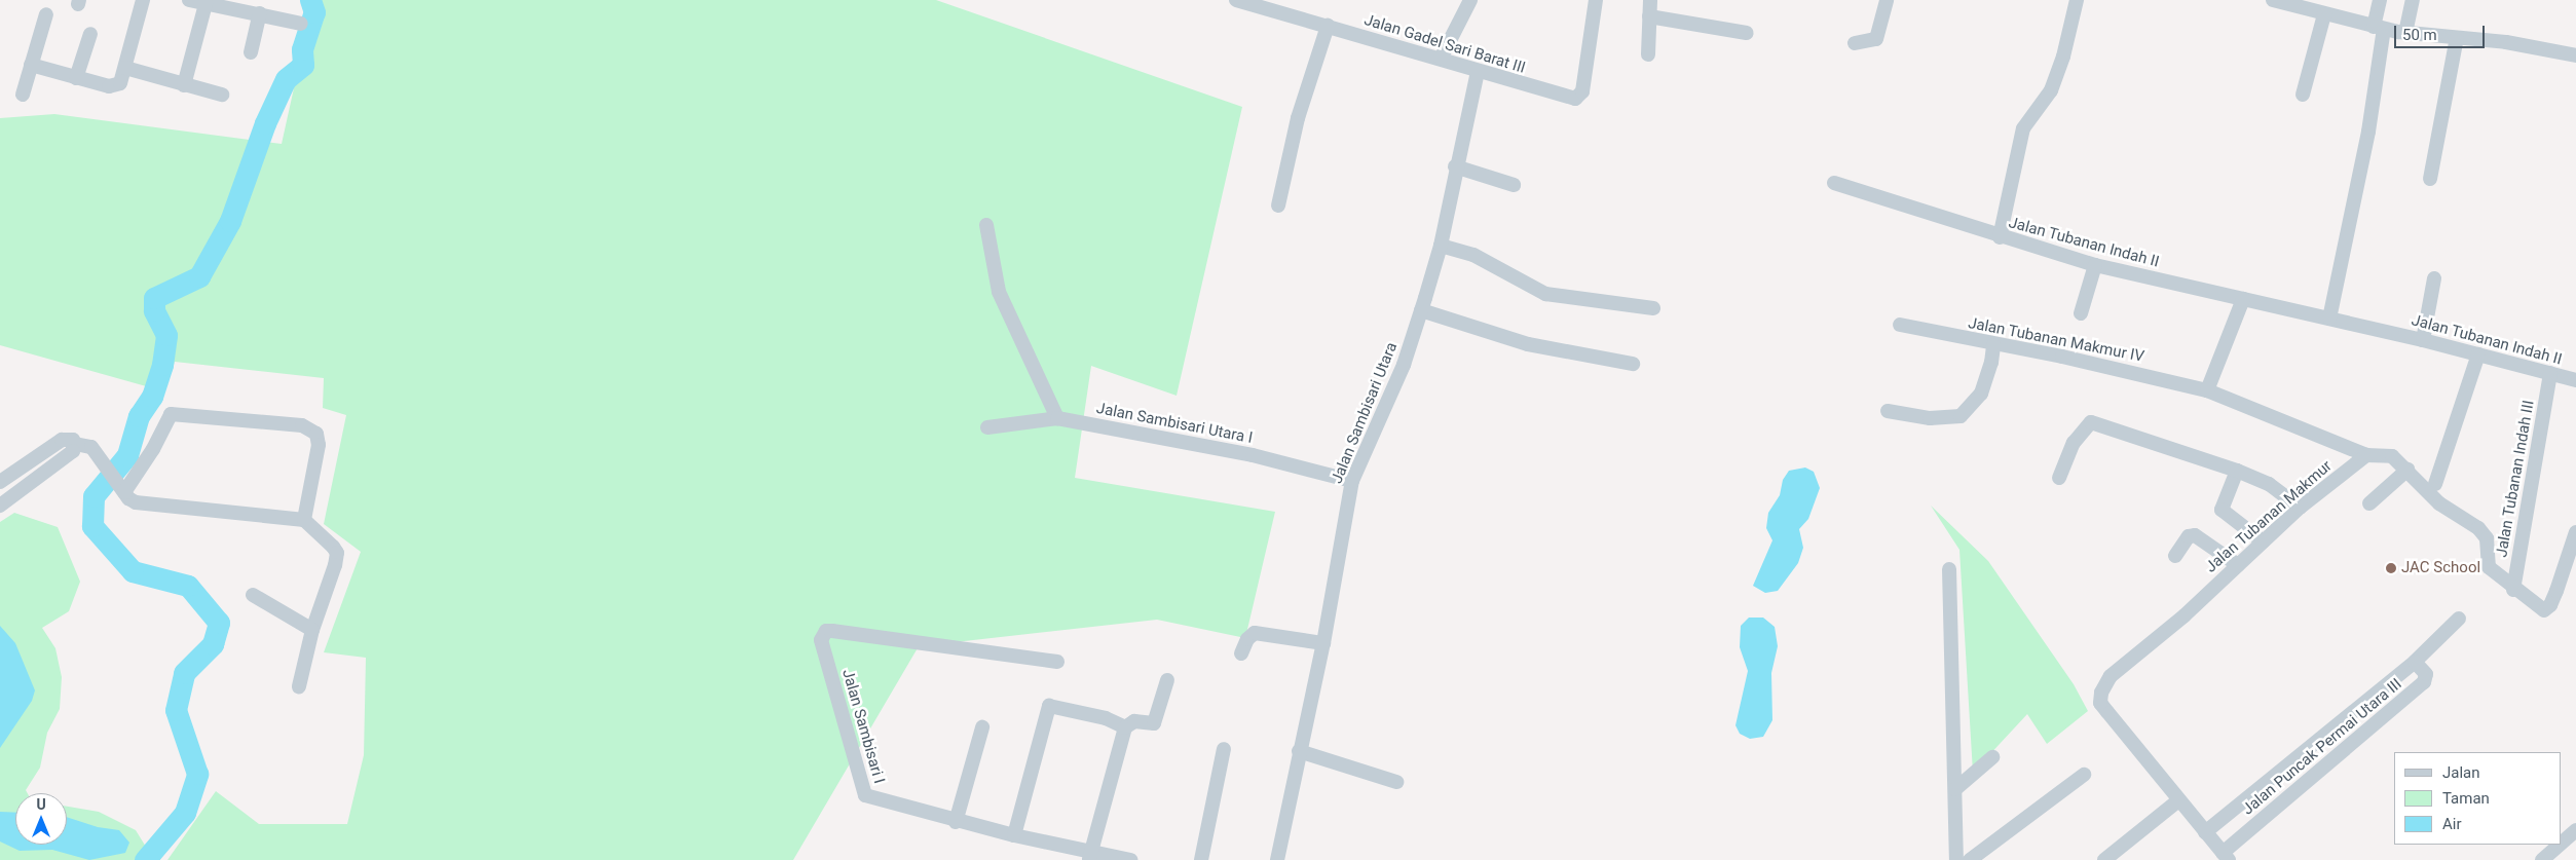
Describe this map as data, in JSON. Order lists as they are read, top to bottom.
{
  "streets": {
    "street": [
      "Jalan Gadel Sari Barat III",
      "Jalan Tubanan Indah II",
      "Jalan Tubanan Makmur IV",
      "Jalan Sambisari Utara",
      "Jalan Sambisari Utara I",
      "Jalan Tubanan Indah III",
      "Jalan Tubanan Makmur",
      "Jalan Sambisari I",
      "Jalan Puncak Permai Utara III"
    ]
  },
  "crossings": [
    ["Jalan Gadel Sari Barat III", "Jalan Sambisari Utara"],
    ["Jalan Tubanan Indah II", "Jalan Tubanan Indah III"],
    ["Jalan Tubanan Makmur IV", "Jalan Tubanan Makmur"],
    ["Jalan Sambisari Utara", "Jalan Sambisari Utara I"]
  ],
  "places": ["JAC School"],
  "legend": ["Jalan", "Taman", "Air"],
  "scale_bar": "50 m",
  "north": "top"
}
